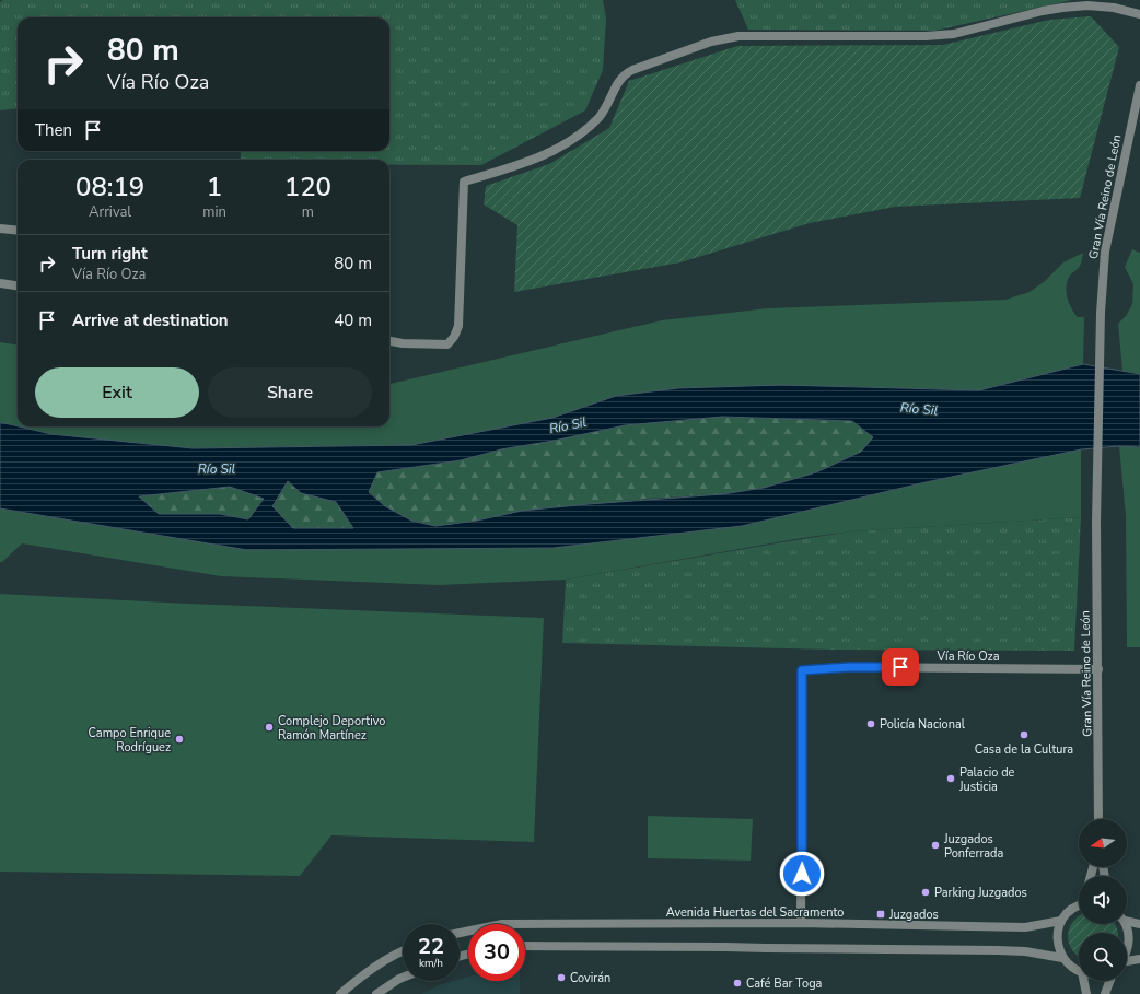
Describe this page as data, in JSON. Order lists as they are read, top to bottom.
{
  "streets": {
    "street": ["Gran Vía Reino de León", "Vía Río Oza", "Avenida Huertas del Sacramento"]
  },
  "crossings": [
    ["Gran Vía Reino de León", "Vía Río Oza"],
    ["Vía Río Oza", "Avenida Huertas del Sacramento"]
  ],
  "water": ["Río Sil"],
  "places": {
    "other": [
      "Policía Nacional",
      "Complejo Deportivo Ramón Martínez",
      "Casa de la Cultura",
      "Campo Enrique Rodríguez",
      "Palacio de Justicia",
      "Juzgados Ponferrada",
      "Parking Juzgados",
      "Covirán",
      "Café Bar Toga"
    ],
    "transit": ["Juzgados"]
  },
  "north": "left",
  "page": {
    "turn": ["80 m", "Vía Río Oza"],
    "then": "Then",
    "eta": [
      "08:19",
      "Arrival",
      "1",
      "min",
      "120",
      "m"
    ],
    "list": [
      {
        "name": "Turn right",
        "note": "Vía Río Oza",
        "value": "80 m"
      },
      {
        "name": "Arrive at destination",
        "value": "40 m"
      }
    ],
    "buttons": ["Exit", "Share"],
    "speed": "22 km/h",
    "limit": "30"
  }
}
